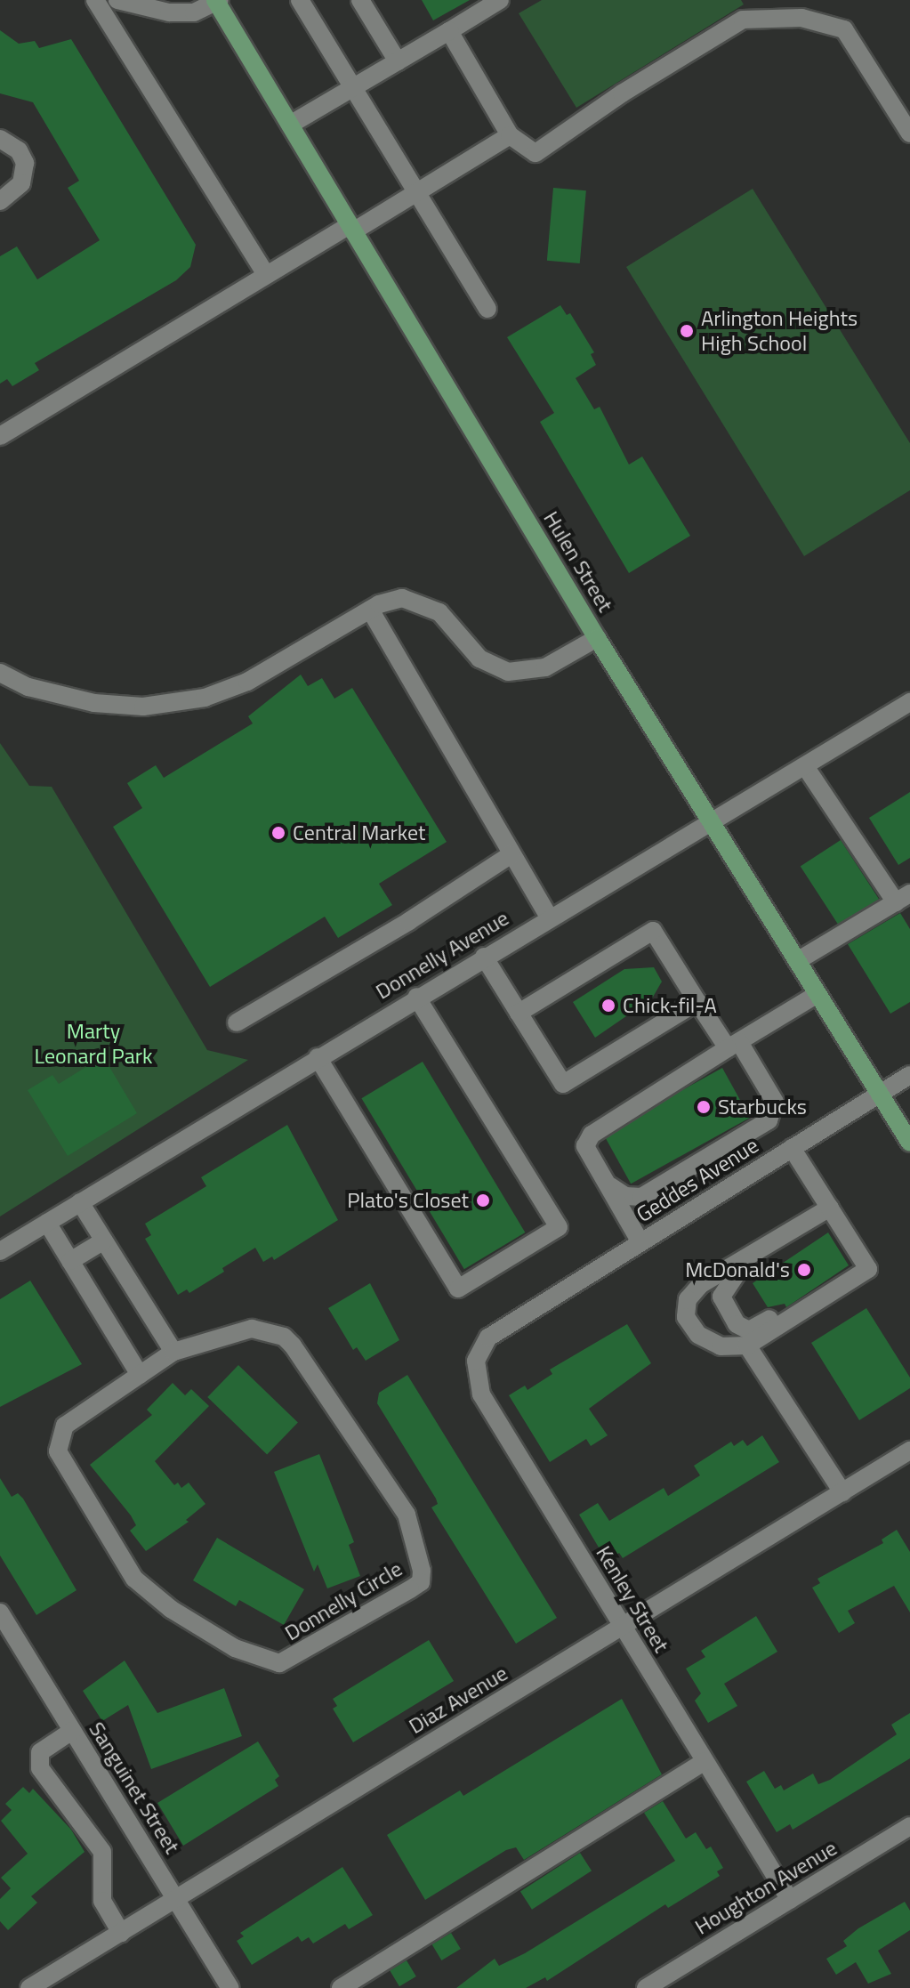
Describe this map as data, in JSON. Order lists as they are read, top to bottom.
{
  "streets": {
    "main road": ["Hulen Street"],
    "street": [
      "Donnelly Avenue",
      "Geddes Avenue",
      "Kenley Street",
      "Donnelly Circle",
      "Diaz Avenue",
      "Sanguinet Street",
      "Houghton Avenue"
    ]
  },
  "crossings": [
    ["Hulen Street", "Donnelly Avenue"],
    ["Hulen Street", "Geddes Avenue"],
    ["Geddes Avenue", "Kenley Street"],
    ["Kenley Street", "Diaz Avenue"],
    ["Kenley Street", "Houghton Avenue"],
    ["Diaz Avenue", "Sanguinet Street"]
  ],
  "parks": ["Marty Leonard Park"],
  "places": [
    "Arlington Heights High School",
    "Central Market",
    "Chick-fil-A",
    "Starbucks",
    "Plato's Closet",
    "McDonald's"
  ]
}
